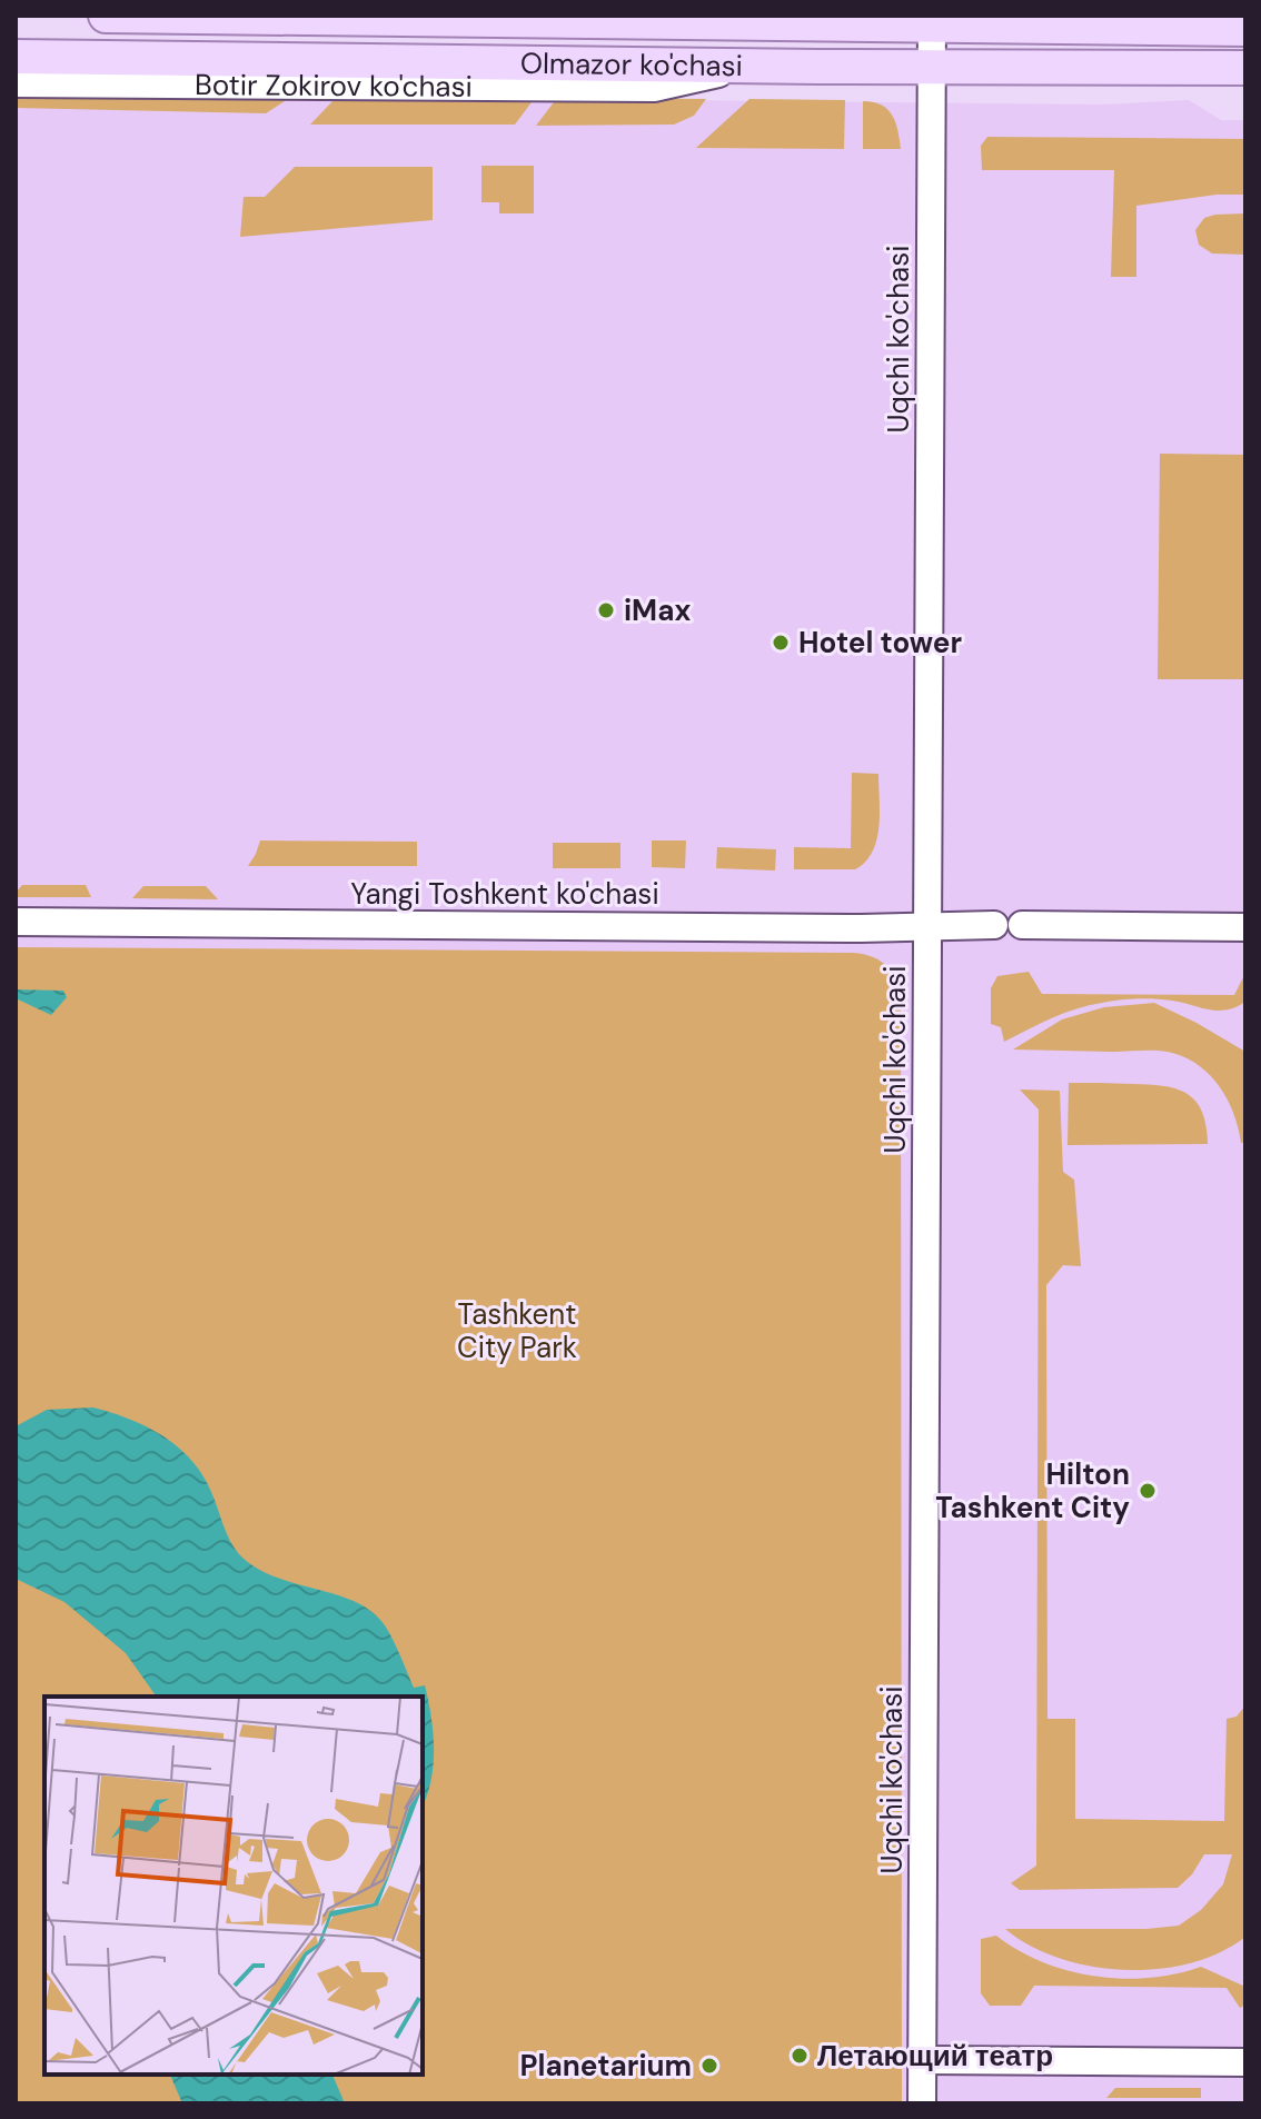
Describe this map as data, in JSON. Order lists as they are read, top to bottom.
{
  "streets": {
    "main road": ["Olmazor ko'chasi"],
    "street": ["Botir Zokirov ko'chasi", "Uqchi ko'chasi", "Yangi Toshkent ko'chasi"]
  },
  "crossings": [
    ["Olmazor ko'chasi", "Botir Zokirov ko'chasi"],
    ["Olmazor ko'chasi", "Uqchi ko'chasi"],
    ["Uqchi ko'chasi", "Yangi Toshkent ko'chasi"]
  ],
  "parks": ["Tashkent City Park"],
  "places": [
    "iMax",
    "Hotel tower",
    "Hilton Tashkent City",
    "Летающий театр",
    "Planetarium"
  ]
}
